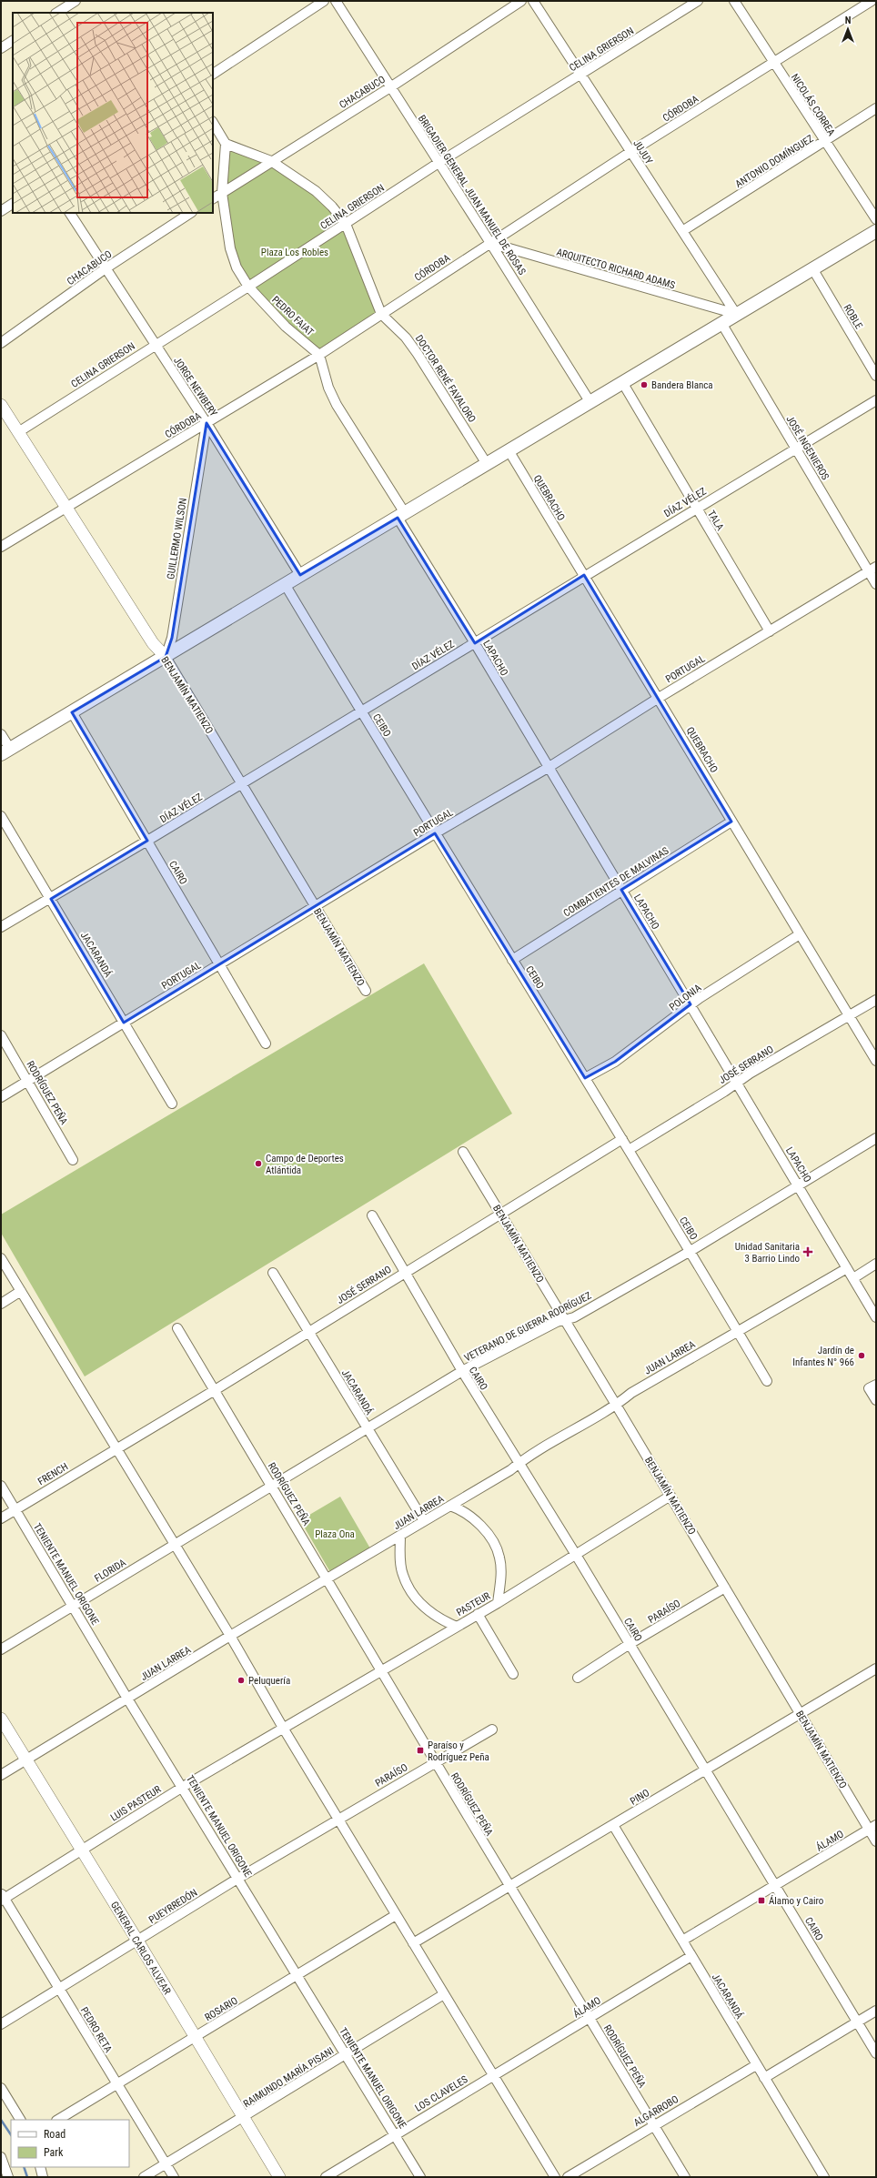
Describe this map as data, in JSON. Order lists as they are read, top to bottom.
{
  "streets": {
    "street": [
      "CELINA GRIERSON",
      "CHACABUCO",
      "NICOLÁS CORREA",
      "CÓRDOBA",
      "JUJUY",
      "ANTONIO DOMÍNGUEZ",
      "BRIGADIER GENERAL JUAN MANUEL DE ROSAS",
      "ARQUITECTO RICHARD ADAMS",
      "PEDRO FAIAT",
      "ROBLE",
      "DOCTOR RENÉ FAVALORO",
      "JORGE NEWBERY",
      "JOSÉ INGENIEROS",
      "QUEBRACHO",
      "DÍAZ VÉLEZ",
      "TALA",
      "GUILLERMO WILSON",
      "LAPACHO",
      "PORTUGAL",
      "BENJAMÍN MATIENZO",
      "CEIBO",
      "CAIRO",
      "COMBATIENTES DE MALVINAS",
      "JACARANDÁ",
      "POLONIA",
      "JOSÉ SERRANO",
      "RODRÍGUEZ PEÑA",
      "VETERANO DE GUERRA RODRÍGUEZ",
      "JUAN LARREA",
      "FRENCH",
      "FLORIDA",
      "TENIENTE MANUEL ORIGONE",
      "PASTEUR",
      "PARAÍSO",
      "PINO",
      "LUIS PASTEUR",
      "ÁLAMO",
      "PUEYRREDÓN",
      "GENERAL CARLOS ALVEAR",
      "ROSARIO",
      "PEDRO RETA",
      "RAIMUNDO MARÍA PISANI",
      "LOS CLAVELES",
      "ALGARROBO"
    ]
  },
  "crossings": [
    ["CELINA GRIERSON", "JUJUY"],
    ["CELINA GRIERSON", "BRIGADIER GENERAL JUAN MANUEL DE ROSAS"],
    ["CELINA GRIERSON", "PEDRO FAIAT"],
    ["CELINA GRIERSON", "DOCTOR RENÉ FAVALORO"],
    ["CELINA GRIERSON", "JORGE NEWBERY"],
    ["CELINA GRIERSON", "BENJAMÍN MATIENZO"],
    ["CHACABUCO", "BRIGADIER GENERAL JUAN MANUEL DE ROSAS"],
    ["CHACABUCO", "PEDRO FAIAT"],
    ["CHACABUCO", "DOCTOR RENÉ FAVALORO"],
    ["CHACABUCO", "JORGE NEWBERY"],
    ["NICOLÁS CORREA", "CÓRDOBA"],
    ["NICOLÁS CORREA", "ANTONIO DOMÍNGUEZ"],
    ["CÓRDOBA", "JUJUY"],
    ["CÓRDOBA", "BRIGADIER GENERAL JUAN MANUEL DE ROSAS"],
    ["CÓRDOBA", "ARQUITECTO RICHARD ADAMS"],
    ["CÓRDOBA", "PEDRO FAIAT"],
    ["CÓRDOBA", "DOCTOR RENÉ FAVALORO"],
    ["CÓRDOBA", "JORGE NEWBERY"],
    ["CÓRDOBA", "GUILLERMO WILSON"],
    ["CÓRDOBA", "BENJAMÍN MATIENZO"],
    ["JUJUY", "ANTONIO DOMÍNGUEZ"],
    ["JUJUY", "ARQUITECTO RICHARD ADAMS"],
    ["BRIGADIER GENERAL JUAN MANUEL DE ROSAS", "ARQUITECTO RICHARD ADAMS"],
    ["PEDRO FAIAT", "DOCTOR RENÉ FAVALORO"],
    ["JORGE NEWBERY", "GUILLERMO WILSON"],
    ["JOSÉ INGENIEROS", "DÍAZ VÉLEZ"],
    ["JOSÉ INGENIEROS", "PORTUGAL"],
    ["QUEBRACHO", "DÍAZ VÉLEZ"],
    ["QUEBRACHO", "PORTUGAL"],
    ["QUEBRACHO", "COMBATIENTES DE MALVINAS"],
    ["QUEBRACHO", "POLONIA"],
    ["QUEBRACHO", "JOSÉ SERRANO"],
    ["DÍAZ VÉLEZ", "TALA"],
    ["DÍAZ VÉLEZ", "LAPACHO"],
    ["DÍAZ VÉLEZ", "BENJAMÍN MATIENZO"],
    ["DÍAZ VÉLEZ", "CEIBO"],
    ["DÍAZ VÉLEZ", "CAIRO"],
    ["DÍAZ VÉLEZ", "JACARANDÁ"],
    ["TALA", "PORTUGAL"],
    ["GUILLERMO WILSON", "BENJAMÍN MATIENZO"],
    ["LAPACHO", "PORTUGAL"],
    ["LAPACHO", "COMBATIENTES DE MALVINAS"],
    ["LAPACHO", "POLONIA"],
    ["LAPACHO", "JOSÉ SERRANO"],
    ["LAPACHO", "VETERANO DE GUERRA RODRÍGUEZ"],
    ["LAPACHO", "JUAN LARREA"],
    ["PORTUGAL", "BENJAMÍN MATIENZO"],
    ["PORTUGAL", "CEIBO"],
    ["PORTUGAL", "CAIRO"],
    ["PORTUGAL", "JACARANDÁ"],
    ["PORTUGAL", "RODRÍGUEZ PEÑA"],
    ["BENJAMÍN MATIENZO", "JOSÉ SERRANO"],
    ["BENJAMÍN MATIENZO", "VETERANO DE GUERRA RODRÍGUEZ"],
    ["BENJAMÍN MATIENZO", "JUAN LARREA"],
    ["BENJAMÍN MATIENZO", "PASTEUR"],
    ["BENJAMÍN MATIENZO", "PARAÍSO"],
    ["BENJAMÍN MATIENZO", "PINO"],
    ["BENJAMÍN MATIENZO", "ÁLAMO"],
    ["CEIBO", "COMBATIENTES DE MALVINAS"],
    ["CEIBO", "POLONIA"],
    ["CEIBO", "JOSÉ SERRANO"],
    ["CEIBO", "VETERANO DE GUERRA RODRÍGUEZ"],
    ["CEIBO", "JUAN LARREA"],
    ["CAIRO", "JOSÉ SERRANO"],
    ["CAIRO", "VETERANO DE GUERRA RODRÍGUEZ"],
    ["CAIRO", "JUAN LARREA"],
    ["CAIRO", "PASTEUR"],
    ["CAIRO", "PARAÍSO"],
    ["CAIRO", "PINO"],
    ["CAIRO", "ÁLAMO"],
    ["JACARANDÁ", "JOSÉ SERRANO"],
    ["JACARANDÁ", "VETERANO DE GUERRA RODRÍGUEZ"],
    ["JACARANDÁ", "JUAN LARREA"],
    ["JACARANDÁ", "PASTEUR"],
    ["JACARANDÁ", "PINO"],
    ["JACARANDÁ", "ÁLAMO"],
    ["JACARANDÁ", "ALGARROBO"],
    ["JOSÉ SERRANO", "RODRÍGUEZ PEÑA"],
    ["JOSÉ SERRANO", "FRENCH"],
    ["RODRÍGUEZ PEÑA", "VETERANO DE GUERRA RODRÍGUEZ"],
    ["RODRÍGUEZ PEÑA", "JUAN LARREA"],
    ["RODRÍGUEZ PEÑA", "PASTEUR"],
    ["RODRÍGUEZ PEÑA", "PARAÍSO"],
    ["RODRÍGUEZ PEÑA", "PINO"],
    ["RODRÍGUEZ PEÑA", "ÁLAMO"],
    ["RODRÍGUEZ PEÑA", "ALGARROBO"],
    ["VETERANO DE GUERRA RODRÍGUEZ", "FLORIDA"],
    ["JUAN LARREA", "TENIENTE MANUEL ORIGONE"],
    ["JUAN LARREA", "PASTEUR"],
    ["JUAN LARREA", "GENERAL CARLOS ALVEAR"],
    ["FRENCH", "TENIENTE MANUEL ORIGONE"],
    ["FLORIDA", "TENIENTE MANUEL ORIGONE"],
    ["TENIENTE MANUEL ORIGONE", "LUIS PASTEUR"],
    ["TENIENTE MANUEL ORIGONE", "PUEYRREDÓN"],
    ["TENIENTE MANUEL ORIGONE", "ROSARIO"],
    ["TENIENTE MANUEL ORIGONE", "RAIMUNDO MARÍA PISANI"],
    ["TENIENTE MANUEL ORIGONE", "LOS CLAVELES"],
    ["PASTEUR", "LUIS PASTEUR"],
    ["PARAÍSO", "PUEYRREDÓN"],
    ["LUIS PASTEUR", "GENERAL CARLOS ALVEAR"],
    ["LUIS PASTEUR", "PEDRO RETA"],
    ["ÁLAMO", "LOS CLAVELES"],
    ["PUEYRREDÓN", "GENERAL CARLOS ALVEAR"],
    ["PUEYRREDÓN", "PEDRO RETA"],
    ["GENERAL CARLOS ALVEAR", "ROSARIO"],
    ["GENERAL CARLOS ALVEAR", "RAIMUNDO MARÍA PISANI"],
    ["ROSARIO", "PEDRO RETA"],
    ["PEDRO RETA", "RAIMUNDO MARÍA PISANI"]
  ],
  "parks": ["Plaza Los Robles", "Plaza Ona"],
  "places": {
    "other": [
      "Bandera Blanca",
      "Campo de Deportes Atlántida",
      "Jardín de Infantes N° 966",
      "Peluquería"
    ],
    "health": ["Unidad Sanitaria 3 Barrio Lindo"],
    "transit": ["Paraíso y Rodríguez Peña", "Álamo y Cairo"]
  },
  "legend": ["Road", "Park"],
  "north": "top"
}
